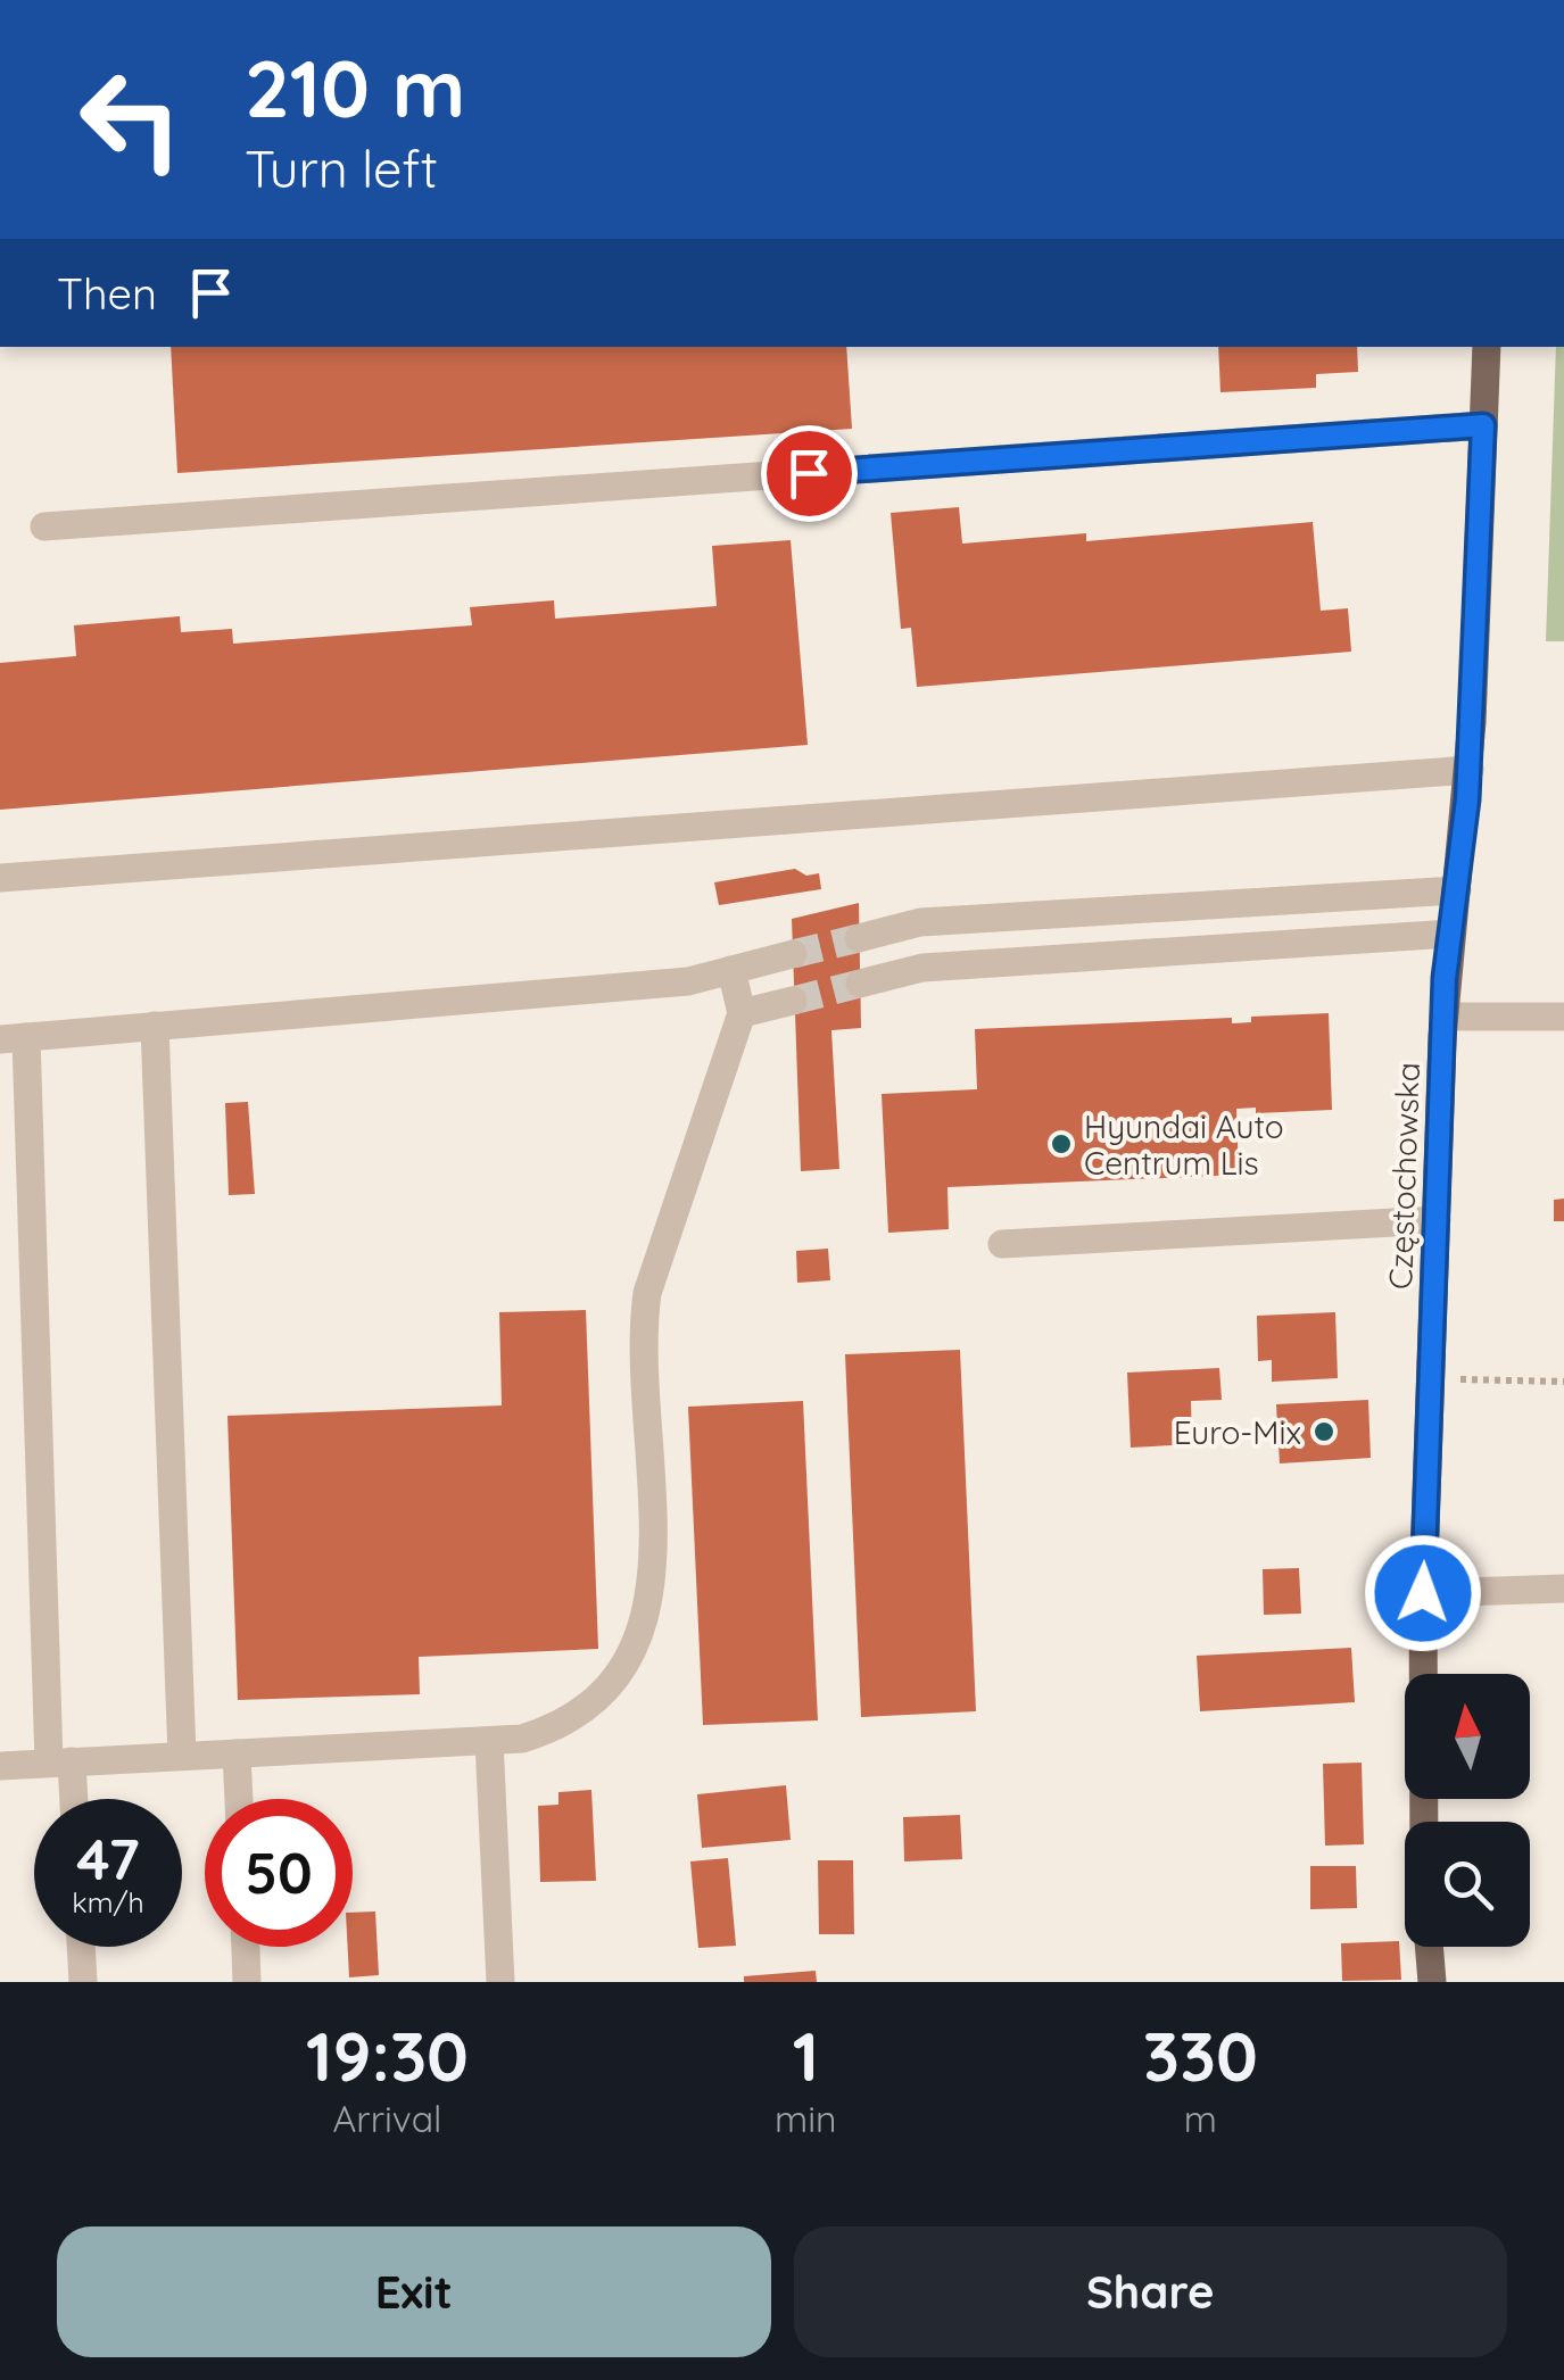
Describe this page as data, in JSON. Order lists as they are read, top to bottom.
{
  "streets": {
    "main road": ["Częstochowska"]
  },
  "places": ["Hyundai Auto Centrum Lis", "Euro-Mix"],
  "north": "top",
  "page": {
    "turn": ["210 m", "Turn left"],
    "then": "Then",
    "speed": "47 km/h",
    "limit": "50",
    "eta": [
      "19:30",
      "Arrival",
      "1",
      "min",
      "330",
      "m"
    ],
    "buttons": ["Exit", "Share"]
  }
}
